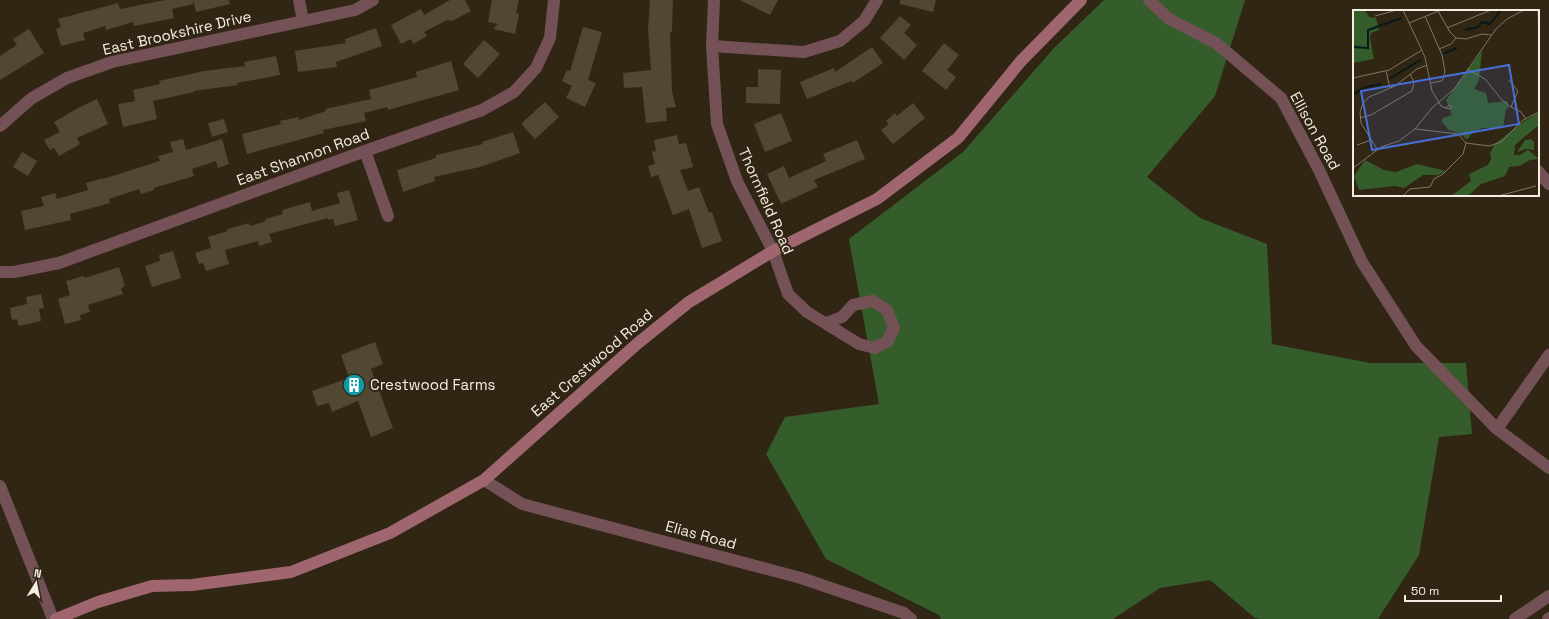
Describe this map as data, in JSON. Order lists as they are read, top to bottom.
{
  "streets": {
    "street": [
      "East Brookshire Drive",
      "Ellison Road",
      "East Shannon Road",
      "Thornfield Road",
      "East Crestwood Road",
      "Elias Road"
    ]
  },
  "crossings": [
    ["Thornfield Road", "East Crestwood Road"],
    ["East Crestwood Road", "Elias Road"]
  ],
  "places": {
    "building": ["Crestwood Farms"]
  },
  "scale_bar": "50 m",
  "north": "top"
}
